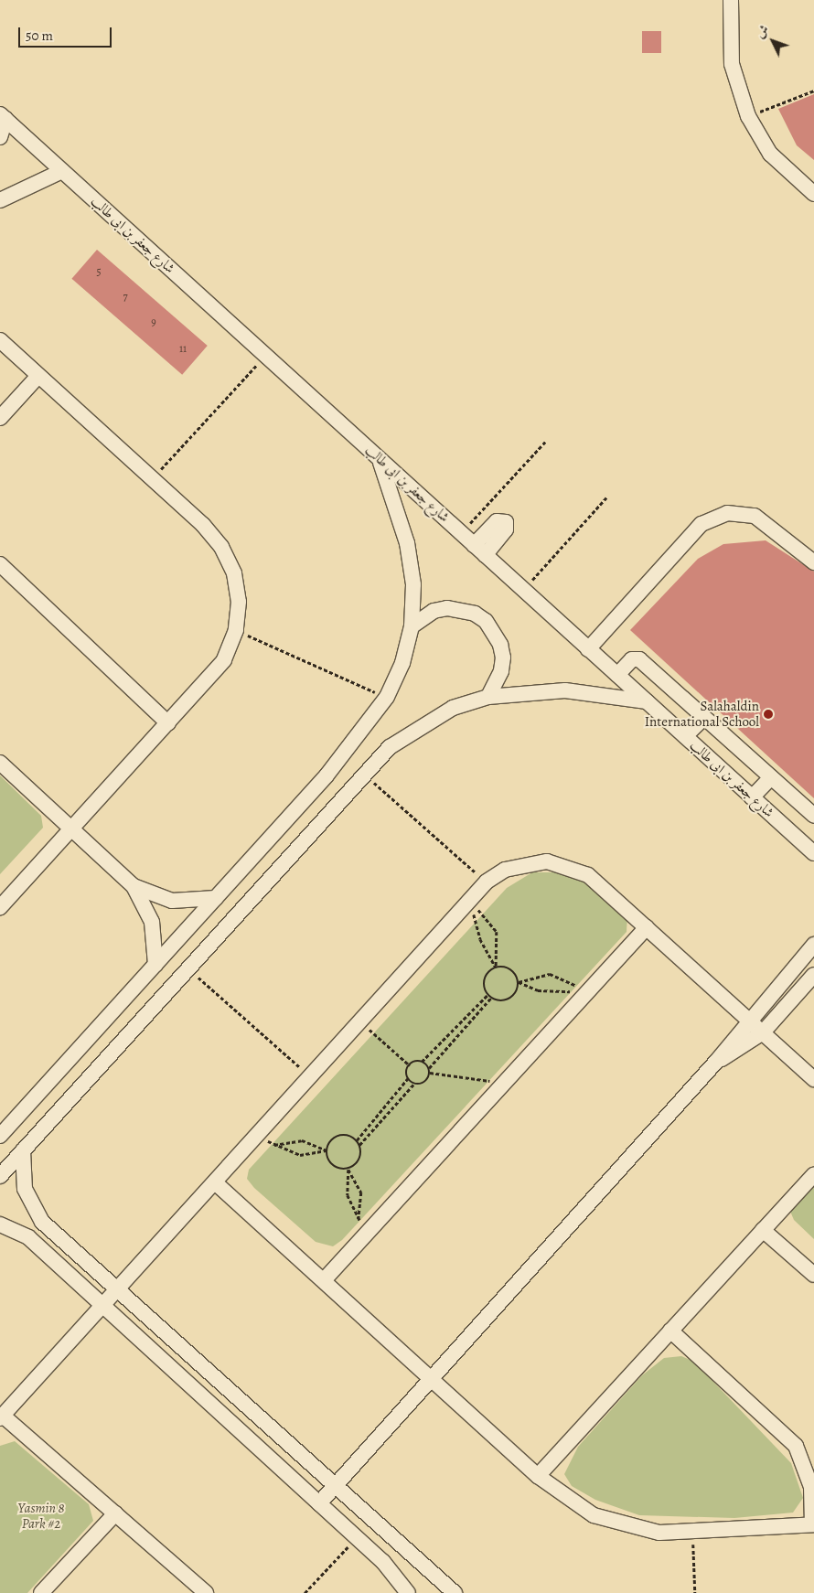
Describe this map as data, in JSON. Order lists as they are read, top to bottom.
{
  "streets": {
    "street": ["شارع جعفر بن ابى طالب"]
  },
  "parks": ["Yasmin 8 Park #2"],
  "places": ["Salahaldin International School"],
  "house_numbers": [
    "5",
    "7",
    "9",
    "11"
  ],
  "scale_bar": "50 m",
  "north": "top left"
}
